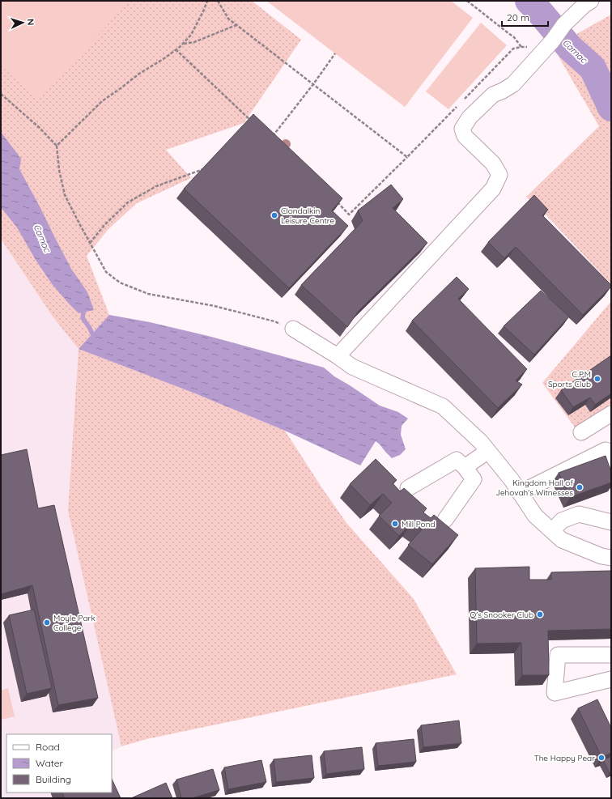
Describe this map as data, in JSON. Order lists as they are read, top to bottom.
{
  "water": ["Camac"],
  "places": [
    "Clondalkin Leisure Centre",
    "C.P.M Sports Club",
    "Kingdom Hall of Jehovah's Witnesses",
    "Mill Pond",
    "Q's Snooker Club",
    "Moyle Park College",
    "The Happy Pear"
  ],
  "legend": ["Road", "Water", "Building"],
  "scale_bar": "20 m",
  "north": "right"
}
